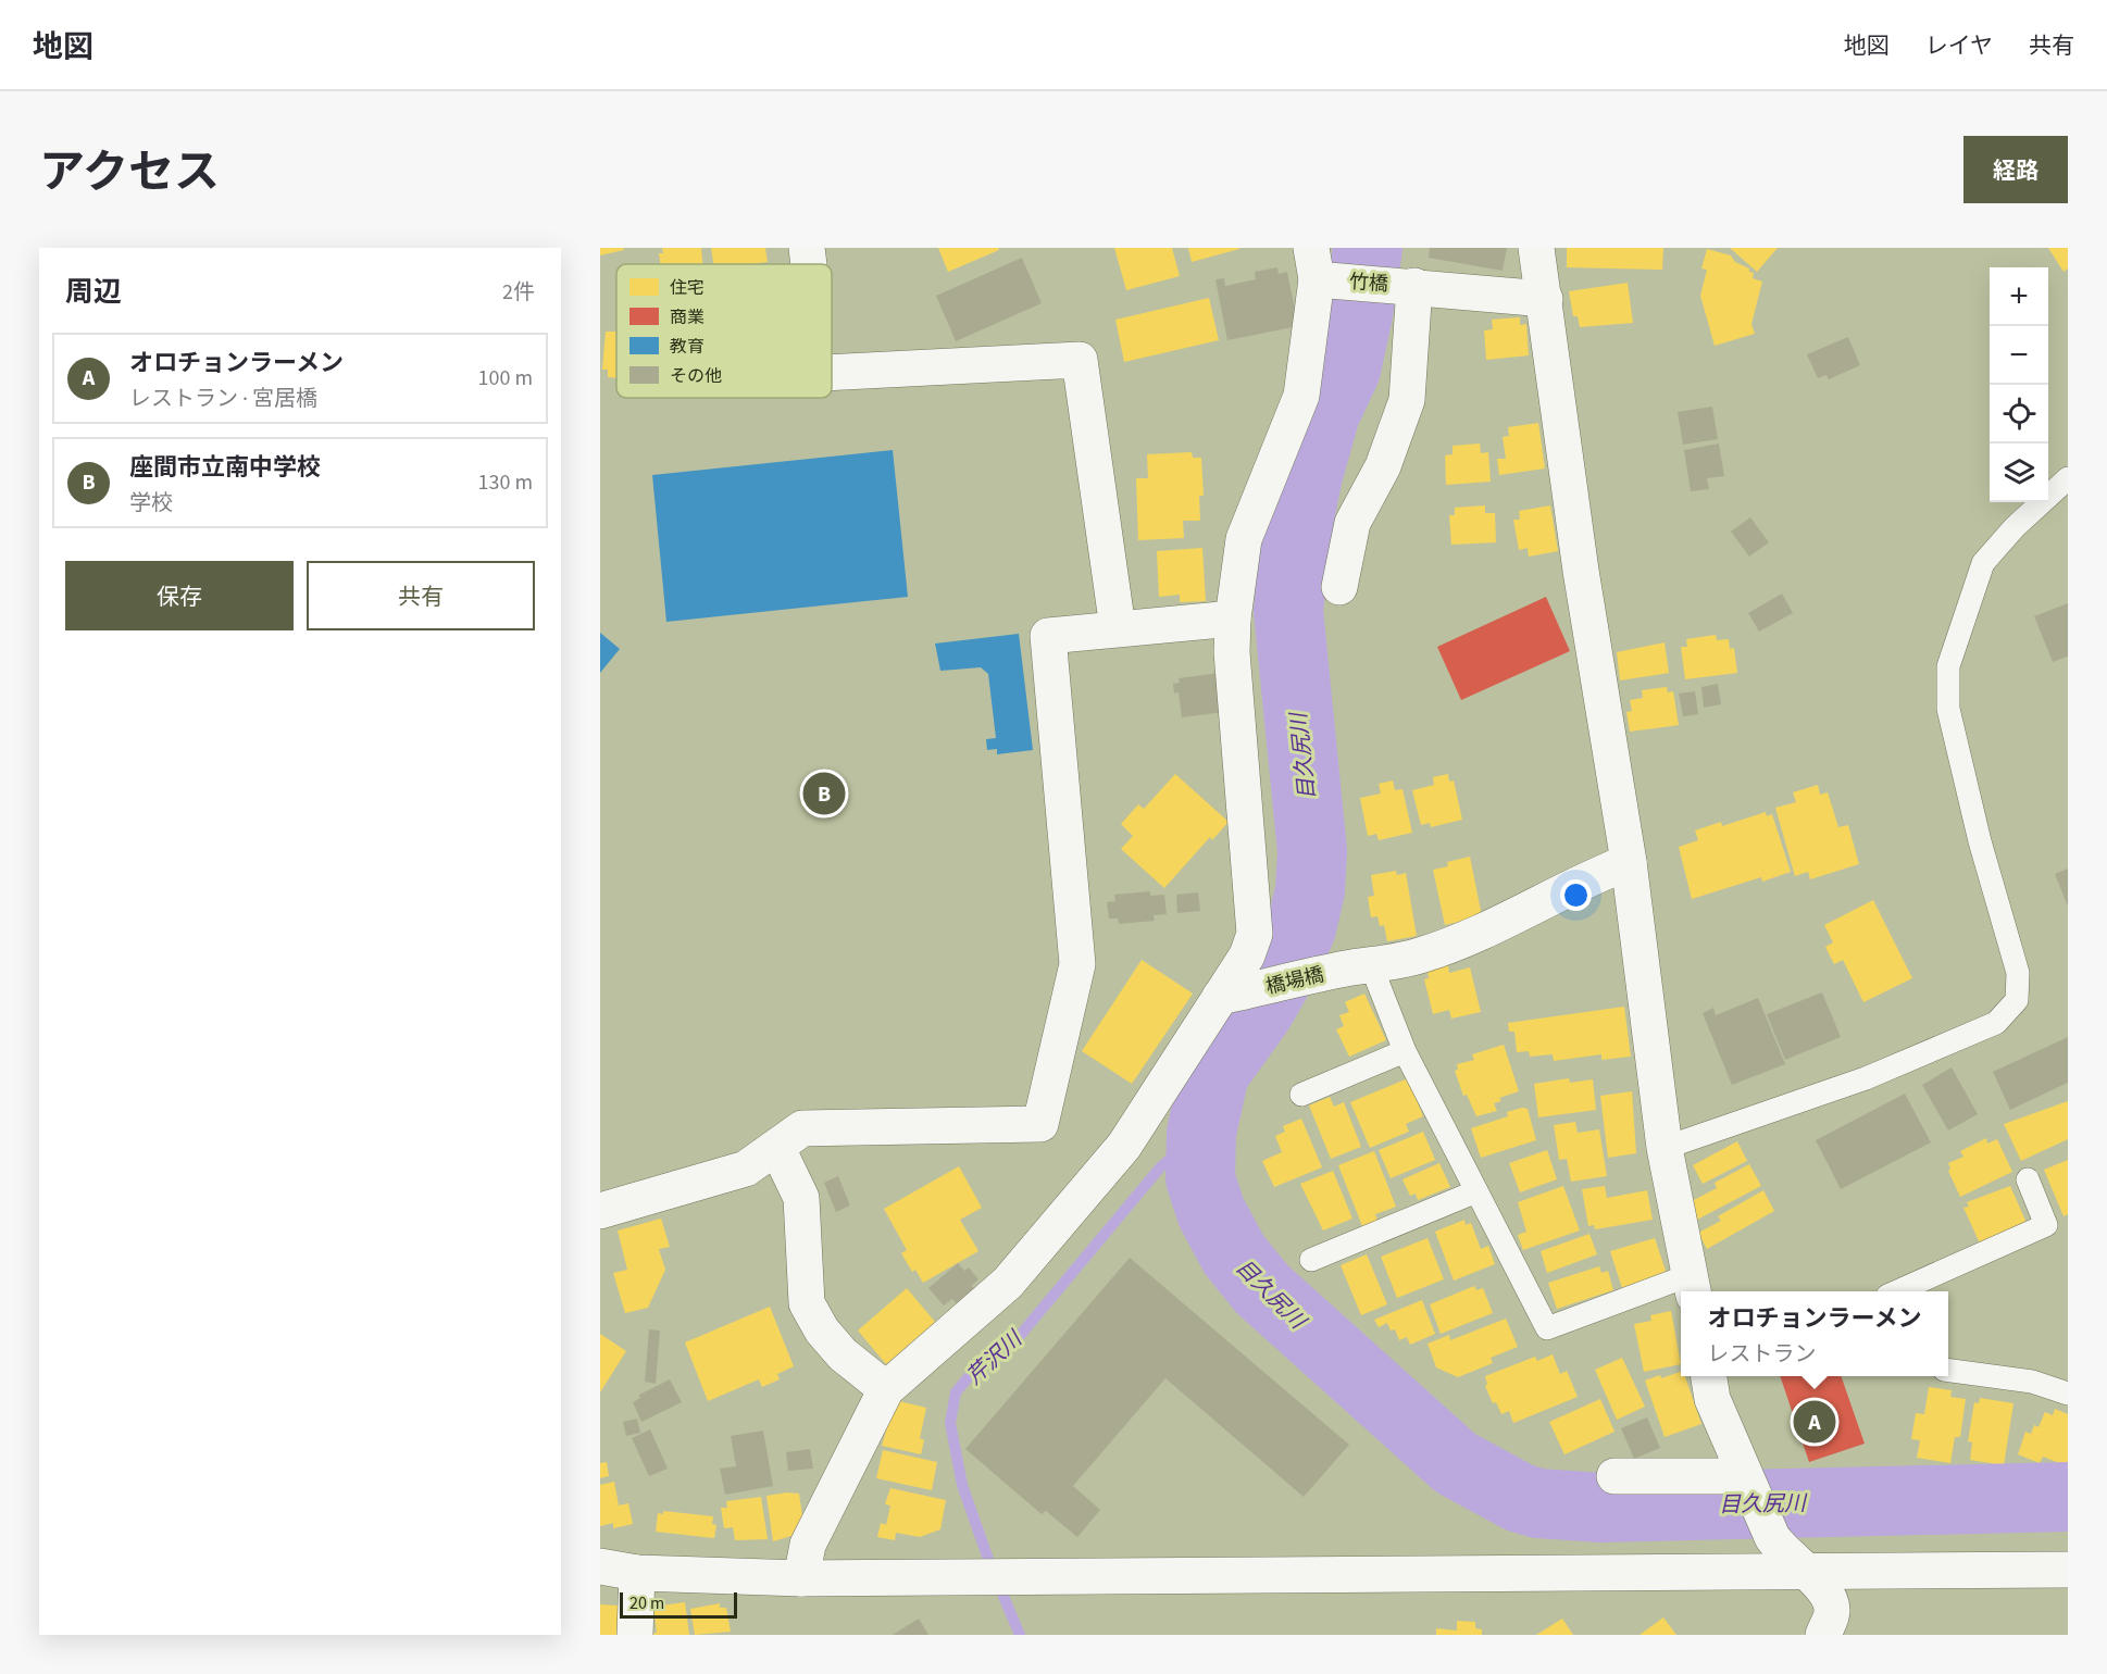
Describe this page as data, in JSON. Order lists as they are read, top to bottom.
{
  "streets": {
    "street": ["竹橋", "橋場橋"]
  },
  "water": ["目久尻川", "芹沢川"],
  "legend": [
    "住宅",
    "商業",
    "教育",
    "その他"
  ],
  "scale_bar": "20 m",
  "page": {
    "header": "地図",
    "nav": ["地図", "レイヤ", "共有"],
    "title": "アクセス",
    "buttons": [
      "経路",
      ["保存", "共有"]
    ],
    "heading": ["周辺", "2件"],
    "map_buttons": ["+", "−"],
    "list": [
      {
        "mark": "A",
        "name": "オロチョンラーメン",
        "note": "レストラン · 宮居橋",
        "value": "100 m"
      },
      {
        "mark": "B",
        "name": "座間市立南中学校",
        "note": "学校",
        "value": "130 m"
      }
    ],
    "pins": ["B", "A"],
    "popup": ["オロチョンラーメン", "レストラン"],
    "scale": "20 m"
  }
}
